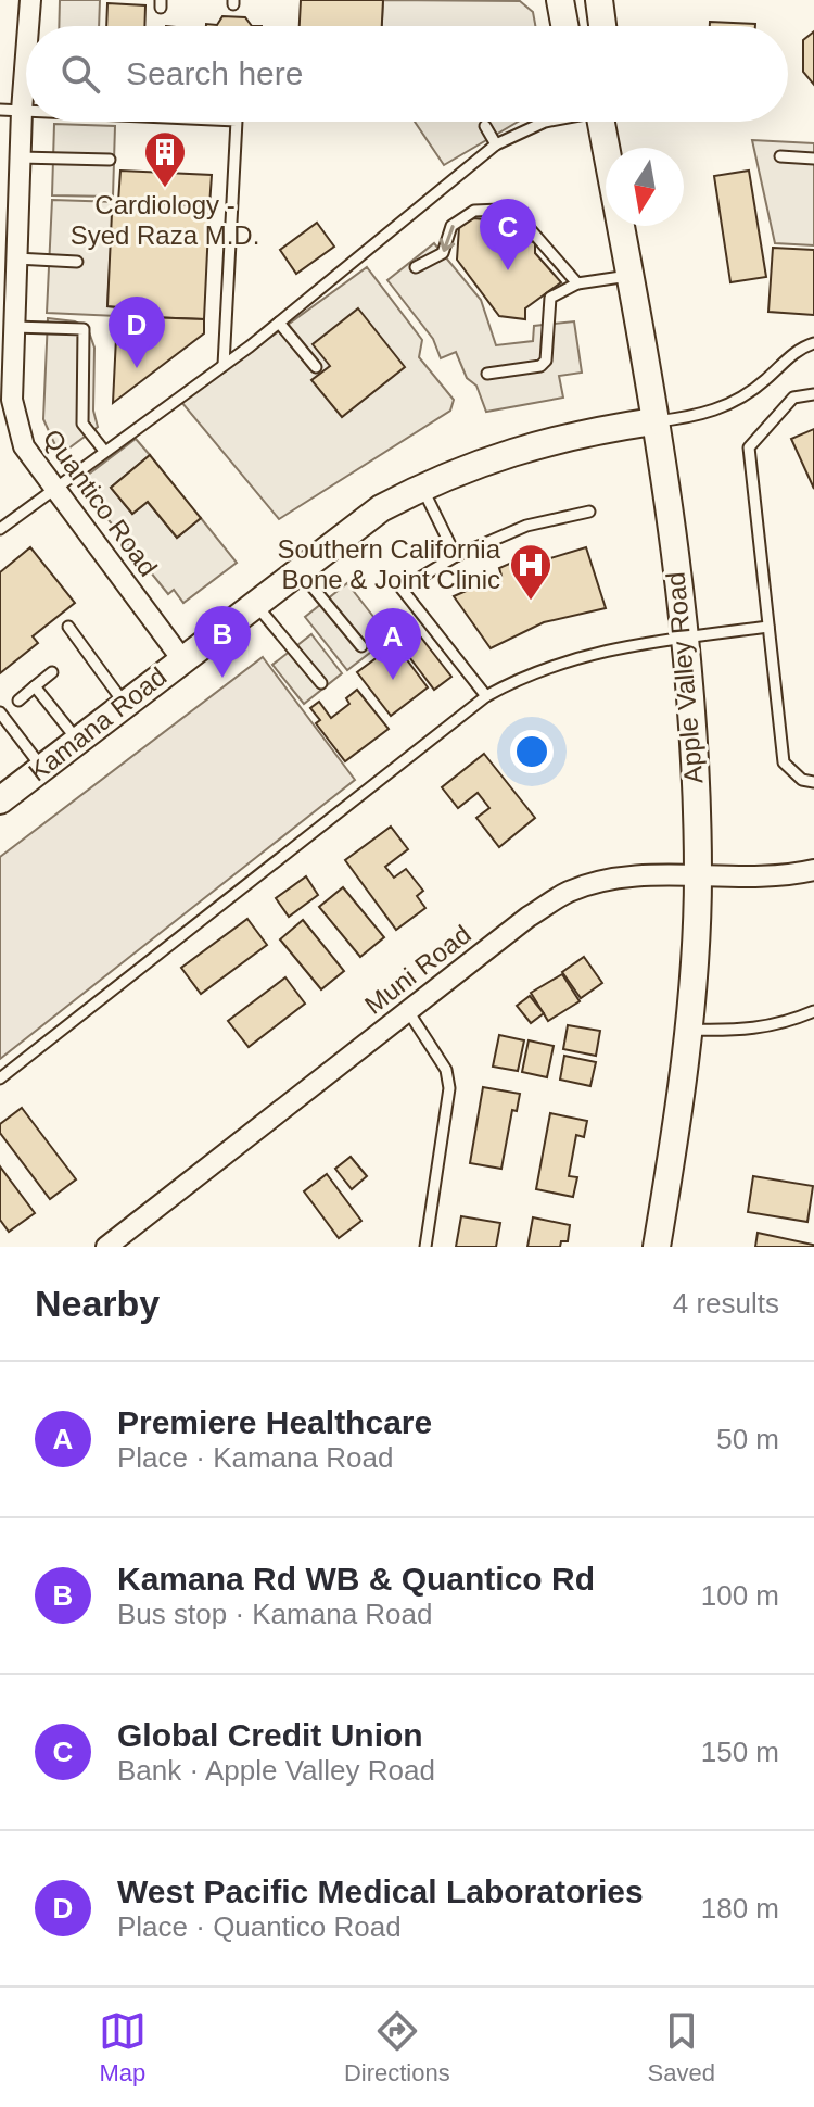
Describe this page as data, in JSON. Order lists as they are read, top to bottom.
{
  "streets": {
    "street": [
      "Quantico Road",
      "Apple Valley Road",
      "Kamana Road",
      "Muni Road"
    ]
  },
  "crossings": [
    ["Quantico Road", "Kamana Road"],
    ["Apple Valley Road", "Kamana Road"],
    ["Apple Valley Road", "Muni Road"]
  ],
  "places": {
    "building": ["Cardiology - Syed Raza M.D."],
    "hospital": ["Southern California Bone & Joint Clinic"]
  },
  "north": "bottom",
  "page": {
    "search": "Search here",
    "pins": [
      "C",
      "D",
      "B",
      "A"
    ],
    "heading": ["Nearby", "4 results"],
    "list": [
      {
        "mark": "A",
        "name": "Premiere Healthcare",
        "note": "Place · Kamana Road",
        "value": "50 m"
      },
      {
        "mark": "B",
        "name": "Kamana Rd WB & Quantico Rd",
        "note": "Bus stop · Kamana Road",
        "value": "100 m"
      },
      {
        "mark": "C",
        "name": "Global Credit Union",
        "note": "Bank · Apple Valley Road",
        "value": "150 m"
      },
      {
        "mark": "D",
        "name": "West Pacific Medical Laboratories",
        "note": "Place · Quantico Road",
        "value": "180 m"
      }
    ],
    "nav": ["Map", "Directions", "Saved"]
  }
}
